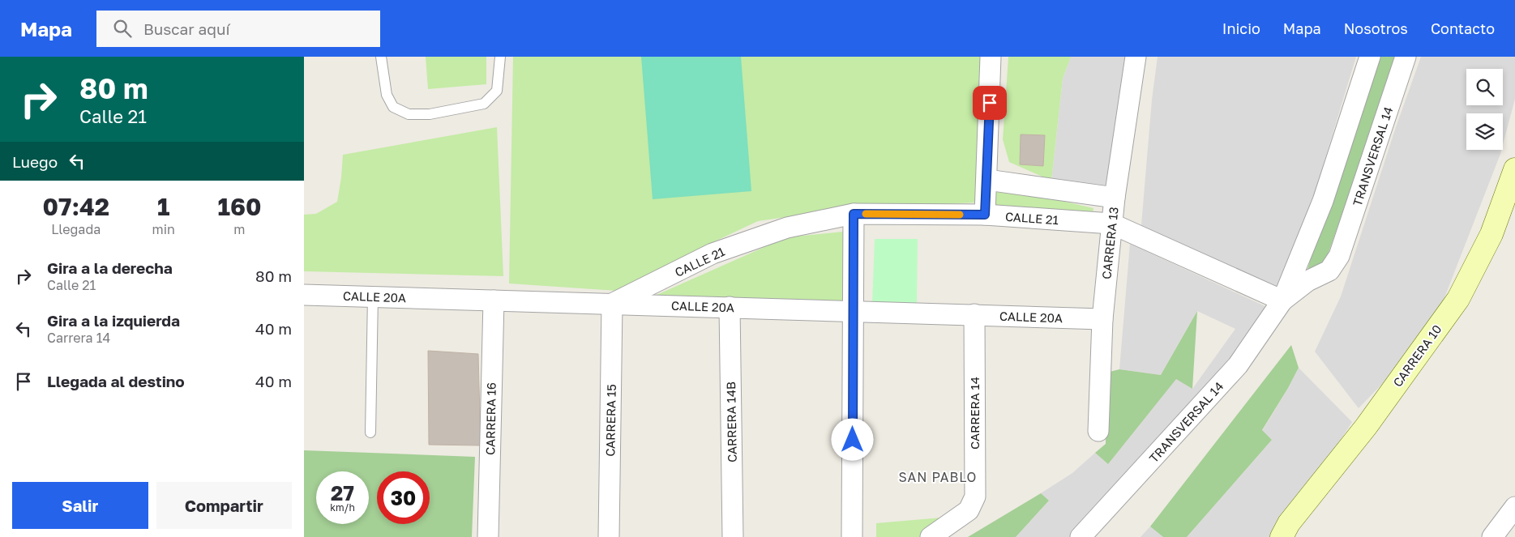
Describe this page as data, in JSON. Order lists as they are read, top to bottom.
{
  "streets": {
    "street": [
      "TRANSVERSAL 14",
      "CALLE 21",
      "CARRERA 13",
      "CALLE 20A",
      "CARRERA 10",
      "CARRERA 14",
      "CARRERA 16",
      "CARRERA 15",
      "CARRERA 14B"
    ]
  },
  "crossings": [
    ["TRANSVERSAL 14", "CALLE 21"],
    ["CALLE 21", "CARRERA 13"],
    ["CALLE 21", "CALLE 20A"],
    ["CALLE 21", "CARRERA 15"],
    ["CARRERA 13", "CALLE 20A"],
    ["CALLE 20A", "CARRERA 14"],
    ["CALLE 20A", "CARRERA 16"],
    ["CALLE 20A", "CARRERA 15"],
    ["CALLE 20A", "CARRERA 14B"]
  ],
  "districts": ["SAN PABLO"],
  "page": {
    "header": "Mapa",
    "search": "Buscar aquí",
    "nav": [
      "Inicio",
      "Mapa",
      "Nosotros",
      "Contacto"
    ],
    "turn": ["80 m", "Calle 21"],
    "then": "Luego",
    "eta": [
      "07:42",
      "Llegada",
      "1",
      "min",
      "160",
      "m"
    ],
    "list": [
      {
        "name": "Gira a la derecha",
        "note": "Calle 21",
        "value": "80 m"
      },
      {
        "name": "Gira a la izquierda",
        "note": "Carrera 14",
        "value": "40 m"
      },
      {
        "name": "Llegada al destino",
        "value": "40 m"
      }
    ],
    "speed": "27 km/h",
    "limit": "30",
    "buttons": ["Salir", "Compartir"]
  }
}
